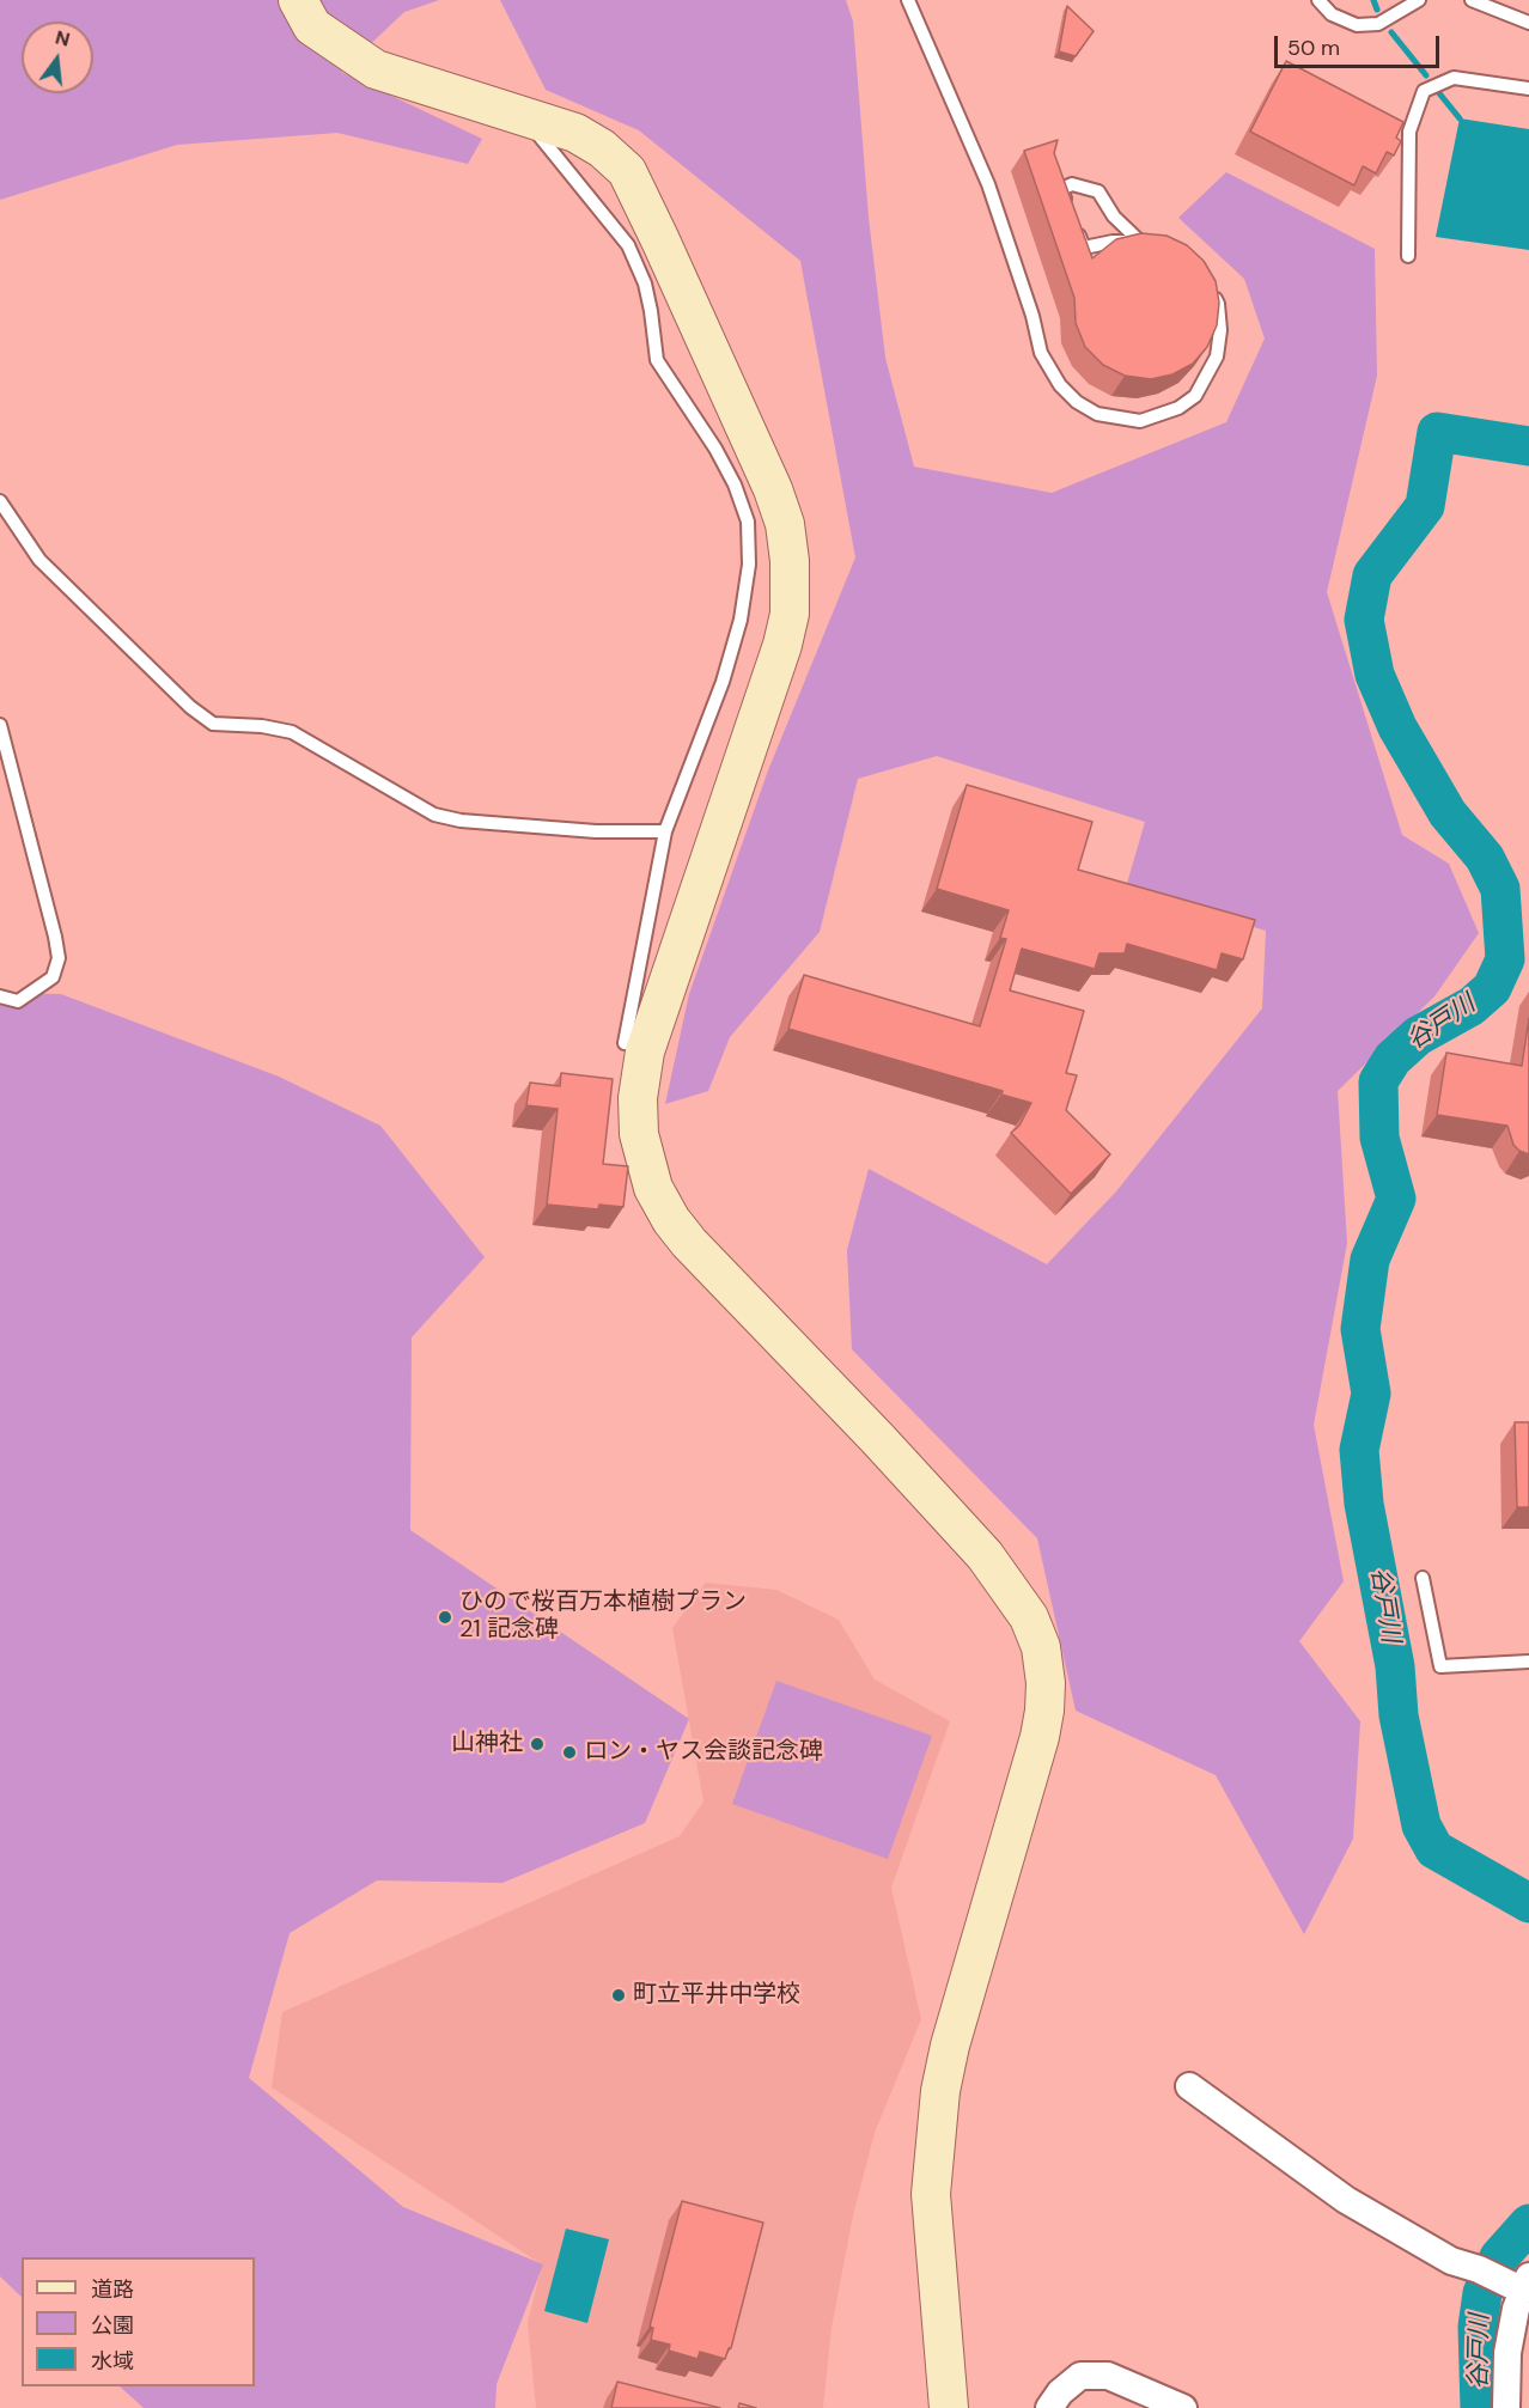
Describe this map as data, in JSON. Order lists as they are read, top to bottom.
{
  "water": ["谷戸川"],
  "places": [
    "ひので桜百万本植樹プラン 21 記念碑",
    "山神社",
    "ロン・ヤス会談記念碑",
    "町立平井中学校"
  ],
  "legend": ["道路", "公園", "水域"],
  "scale_bar": "50 m",
  "north": "top"
}
